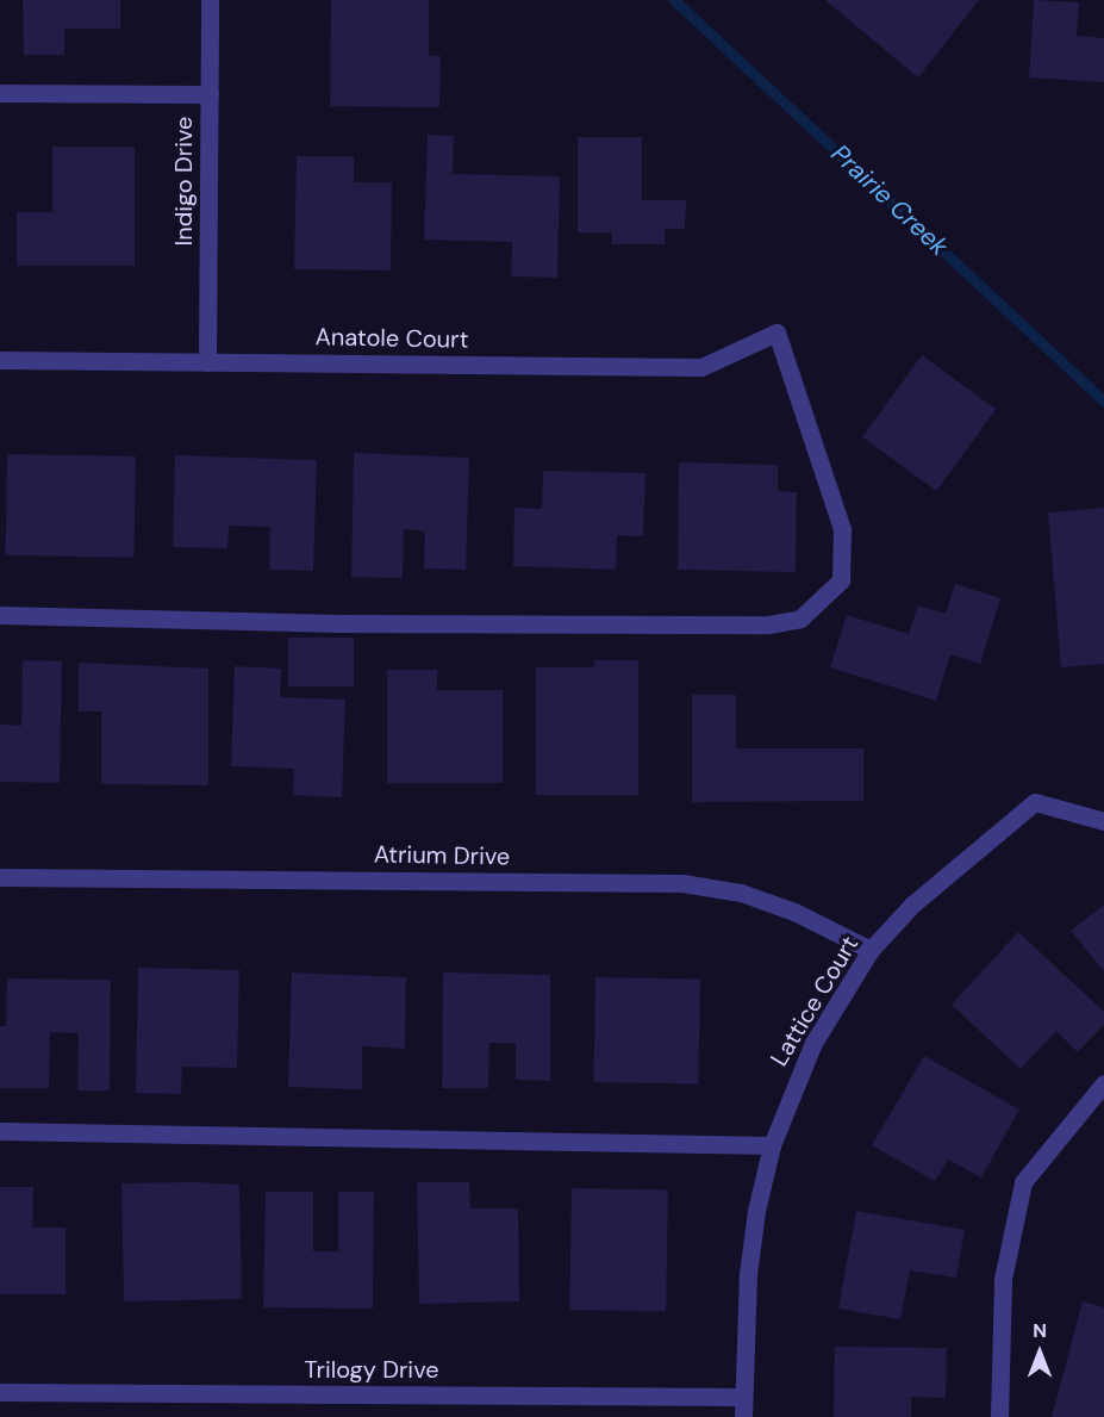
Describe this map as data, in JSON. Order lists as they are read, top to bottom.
{
  "streets": {
    "street": [
      "Indigo Drive",
      "Anatole Court",
      "Atrium Drive",
      "Lattice Court",
      "Trilogy Drive"
    ]
  },
  "crossings": [
    ["Indigo Drive", "Anatole Court"],
    ["Atrium Drive", "Lattice Court"],
    ["Lattice Court", "Trilogy Drive"]
  ],
  "water": ["Prairie Creek"],
  "north": "top"
}
